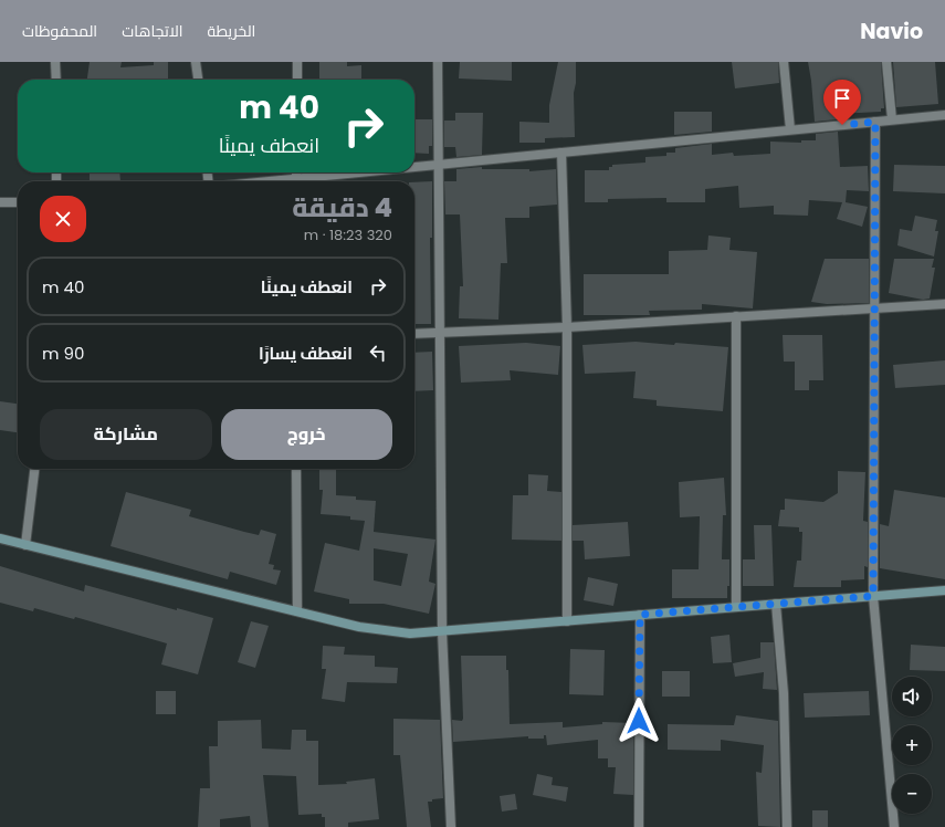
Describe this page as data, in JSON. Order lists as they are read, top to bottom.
{
  "page": {
    "header": "Navio",
    "nav": ["الخريطة", "الاتجاهات", "المحفوظات"],
    "turn": ["40 m", "انعطف يمينًا"],
    "heading": ["4 دقيقة", "320 m · 18:23"],
    "list": [
      {
        "name": "انعطف يمينًا",
        "value": "40 m"
      },
      {
        "name": "انعطف يسارًا",
        "value": "90 m"
      }
    ],
    "buttons": ["خروج", "مشاركة"],
    "map_buttons": ["+", "−"]
  }
}
